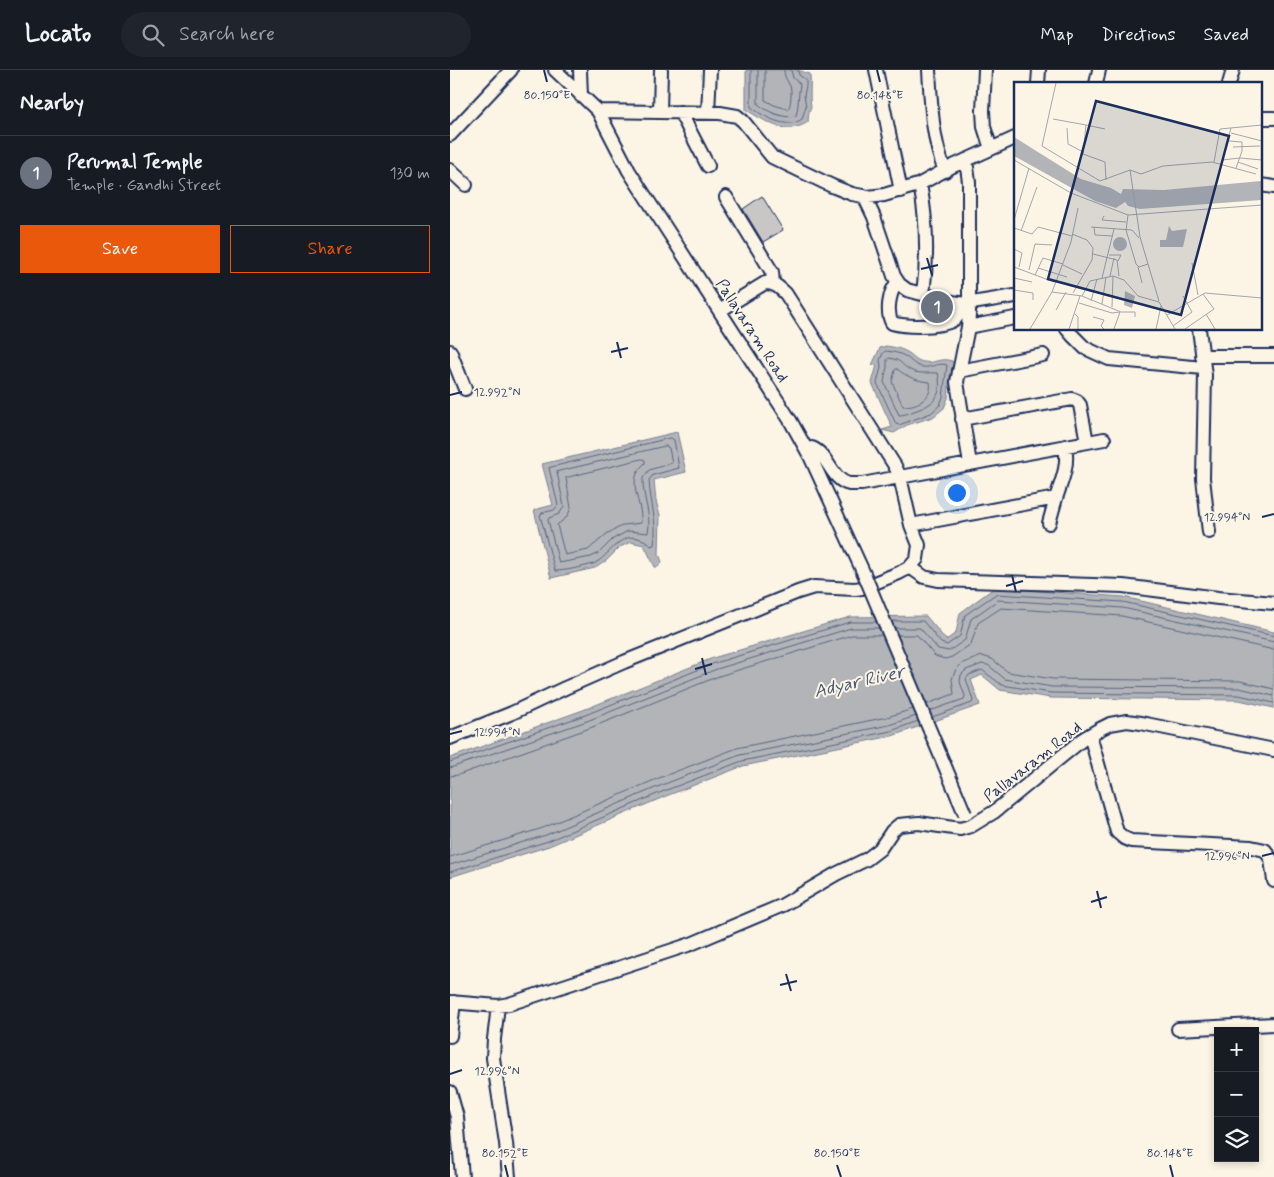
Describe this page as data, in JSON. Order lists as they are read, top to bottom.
{
  "streets": {
    "street": ["Pallavaram Road"]
  },
  "water": ["Adyar River"],
  "page": {
    "header": "Locato",
    "search": "Search here",
    "nav": ["Map", "Directions", "Saved"],
    "heading": "Nearby",
    "list": [
      {
        "mark": "1",
        "name": "Perumal Temple",
        "note": "Temple · Gandhi Street",
        "value": "130 m"
      }
    ],
    "buttons": ["Save", "Share"],
    "pins": "1",
    "map_buttons": ["+", "−"]
  },
  "coordinates": [
    "80.150°E",
    "80.148°E",
    "12.992°N",
    "12.994°N",
    "12.996°N",
    "80.152°E"
  ]
}
